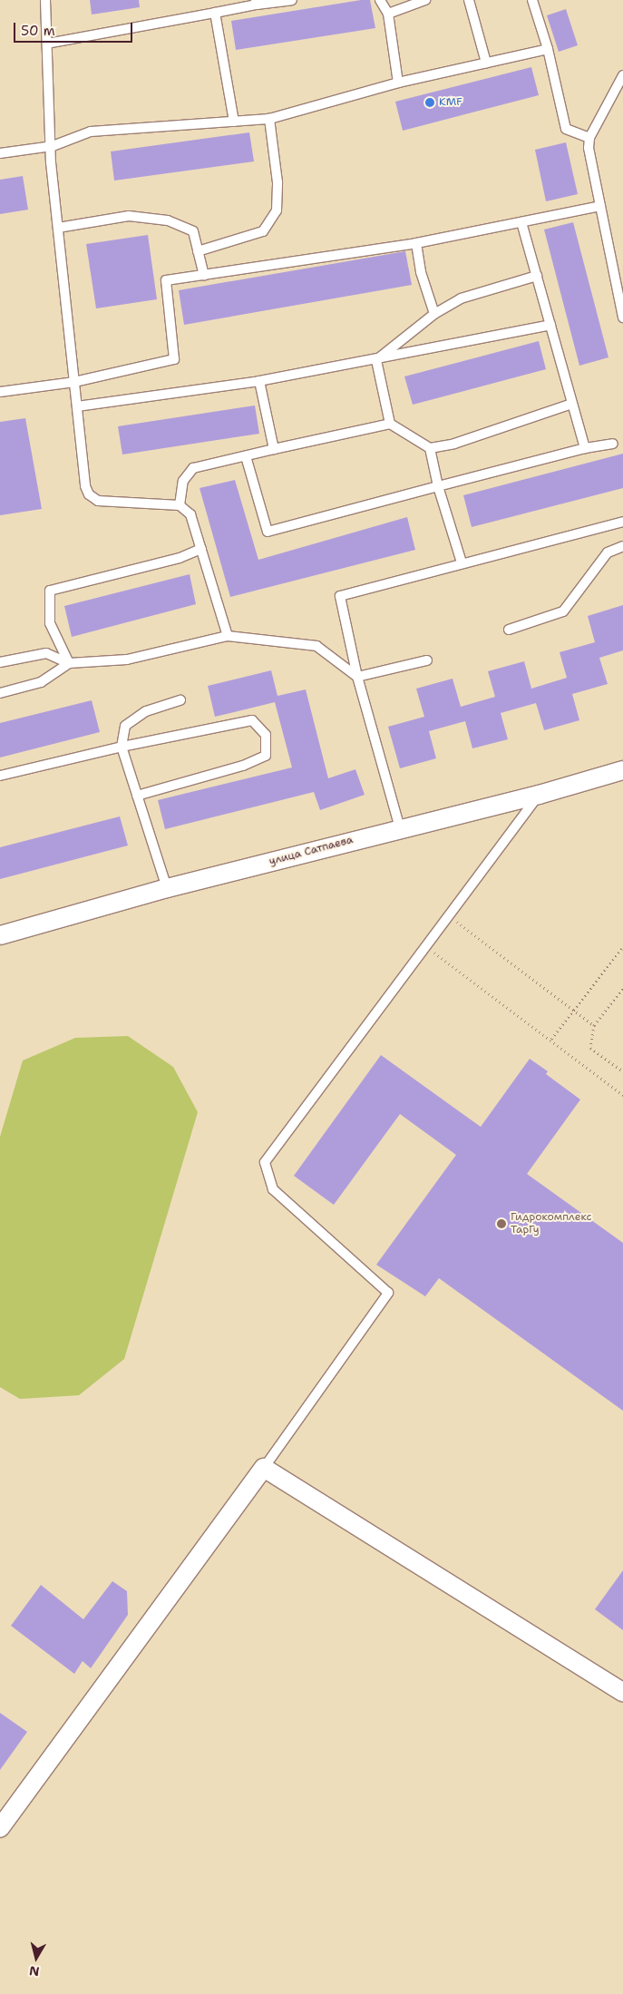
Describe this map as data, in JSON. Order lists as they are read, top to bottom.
{
  "streets": {
    "street": ["улица Сатпаева"]
  },
  "places": ["KMF", "Гидрокомплекс ТарГу"],
  "scale_bar": "50 m",
  "north": "bottom"
}
